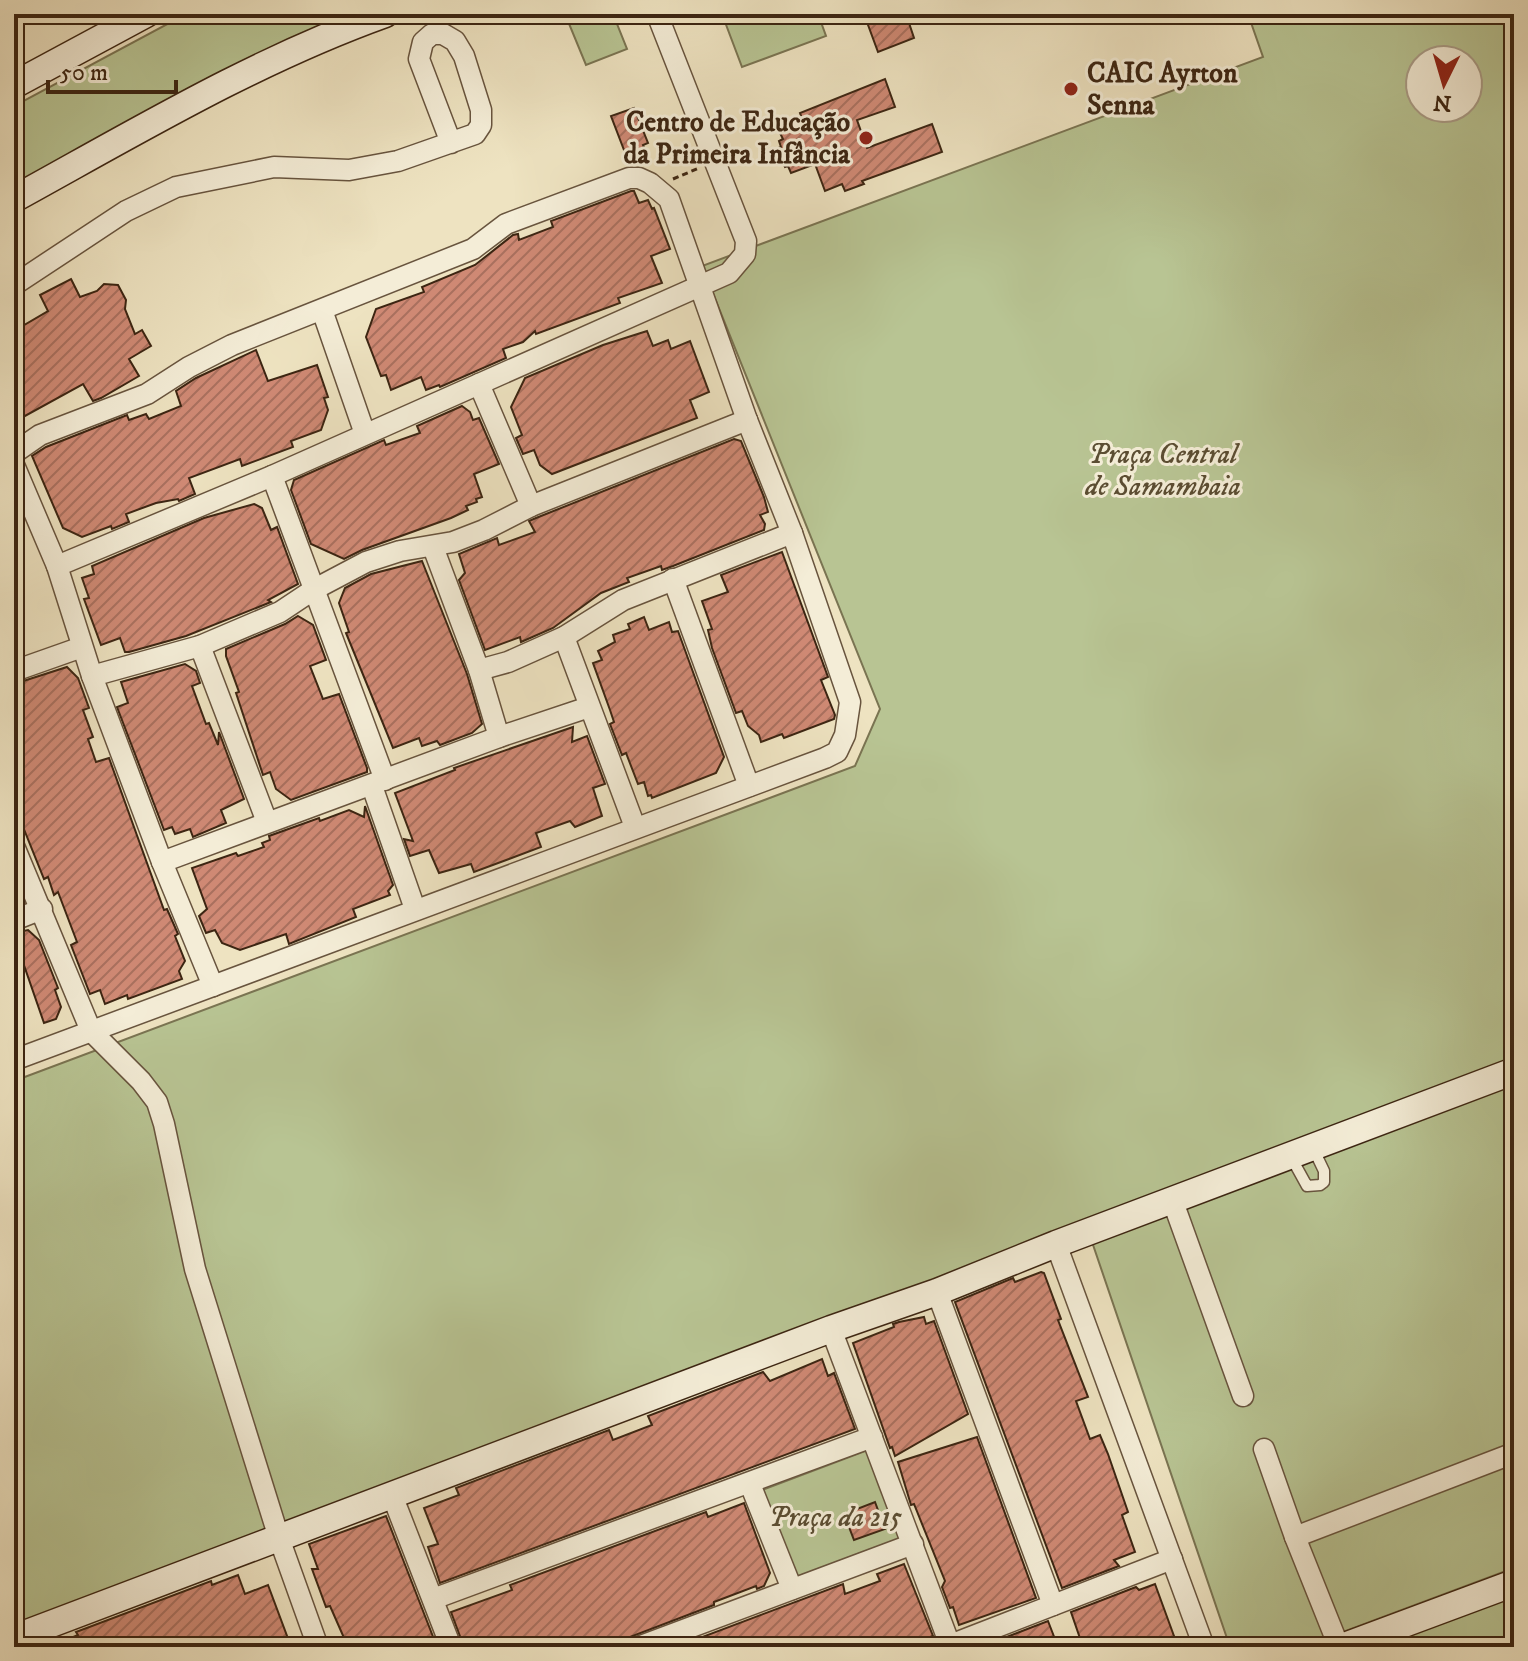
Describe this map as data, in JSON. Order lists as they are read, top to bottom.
{
  "parks": ["Praça Central de Samambaia", "Praça da 215"],
  "places": ["CAIC Ayrton Senna", "Centro de Educação da Primeira Infância"],
  "scale_bar": "50 m",
  "north": "bottom"
}
